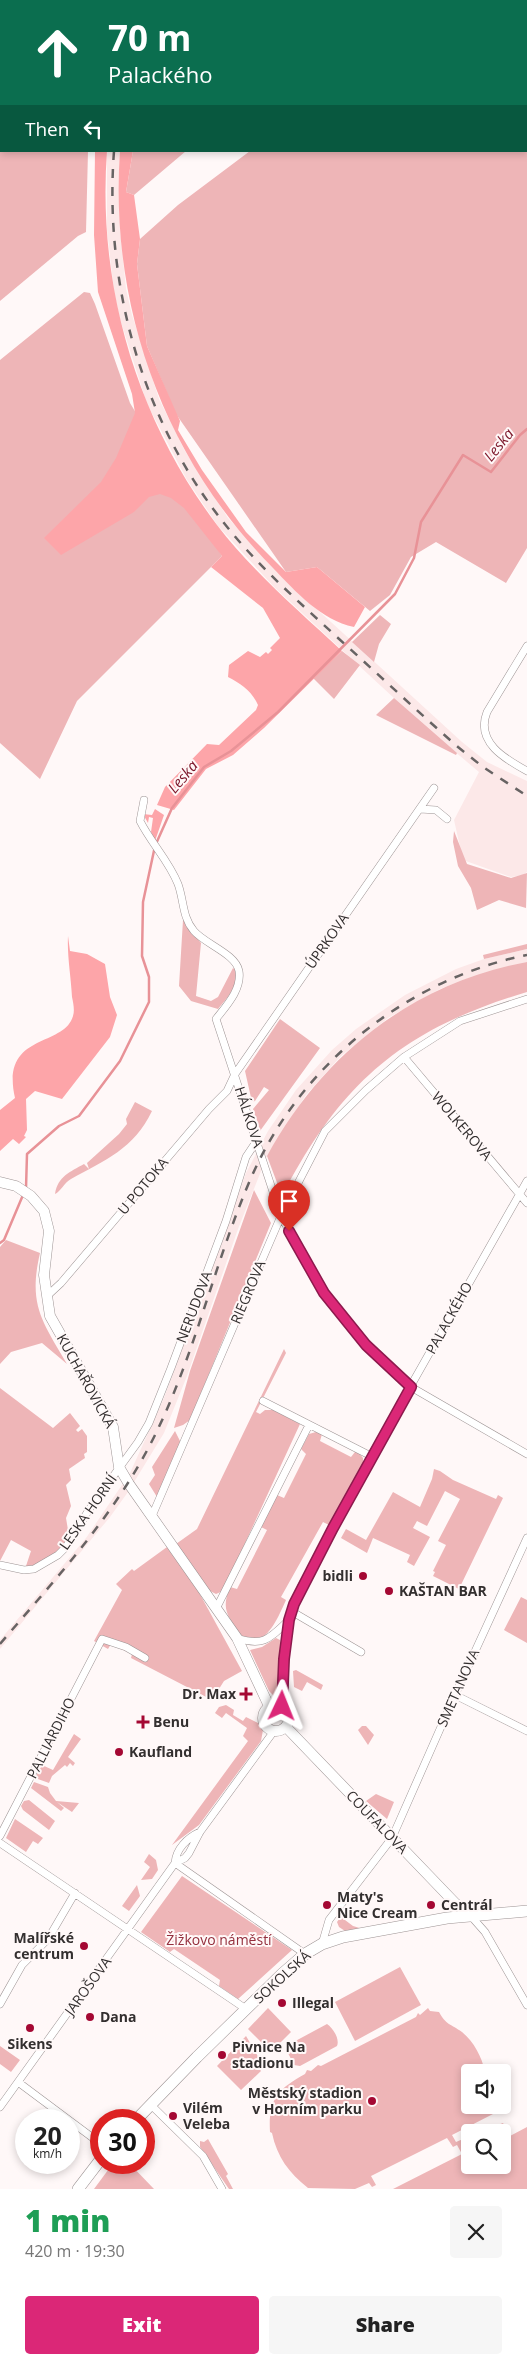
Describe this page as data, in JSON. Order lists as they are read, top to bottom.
{
  "streets": {
    "main road": ["SOKOLSKÁ"],
    "street": [
      "ÚPRKOVA",
      "HÁLKOVA",
      "WOLKEROVA",
      "U POTOKA",
      "RIEGROVA",
      "NERUDOVA",
      "PALACKÉHO",
      "KUCHAŘOVICKÁ",
      "LESKA HORNÍ",
      "SMETANOVA",
      "PALLIARDIHO",
      "COUFALOVA",
      "JAROŠOVA"
    ]
  },
  "crossings": [
    ["ÚPRKOVA", "HÁLKOVA"],
    ["ÚPRKOVA", "U POTOKA"],
    ["HÁLKOVA", "U POTOKA"],
    ["HÁLKOVA", "RIEGROVA"],
    ["HÁLKOVA", "NERUDOVA"],
    ["HÁLKOVA", "PALACKÉHO"],
    ["WOLKEROVA", "RIEGROVA"],
    ["WOLKEROVA", "PALACKÉHO"],
    ["U POTOKA", "KUCHAŘOVICKÁ"],
    ["RIEGROVA", "KUCHAŘOVICKÁ"],
    ["NERUDOVA", "KUCHAŘOVICKÁ"],
    ["NERUDOVA", "LESKA HORNÍ"],
    ["PALACKÉHO", "KUCHAŘOVICKÁ"],
    ["PALACKÉHO", "COUFALOVA"],
    ["PALACKÉHO", "JAROŠOVA"],
    ["KUCHAŘOVICKÁ", "LESKA HORNÍ"],
    ["KUCHAŘOVICKÁ", "COUFALOVA"],
    ["KUCHAŘOVICKÁ", "JAROŠOVA"],
    ["SMETANOVA", "COUFALOVA"],
    ["SMETANOVA", "SOKOLSKÁ"],
    ["COUFALOVA", "SOKOLSKÁ"],
    ["COUFALOVA", "JAROŠOVA"]
  ],
  "water": ["Leska"],
  "parks": ["Žižkovo náměstí"],
  "places": {
    "other": [
      "bidli",
      "KAŠTAN BAR",
      "Kaufland",
      "Maty's Nice Cream",
      "Centrál",
      "Malířské centrum",
      "Illegal",
      "Dana",
      "Sikens",
      "Pivnice Na stadionu",
      "Městský stadion v Horním parku",
      "Vilém Veleba"
    ],
    "health": ["Dr. Max", "Benu"]
  },
  "page": {
    "turn": ["70 m", "Palackého"],
    "then": "Then",
    "speed": "20 km/h",
    "limit": "30",
    "heading": ["1 min", "420 m · 19:30"],
    "buttons": ["Exit", "Share"]
  }
}
